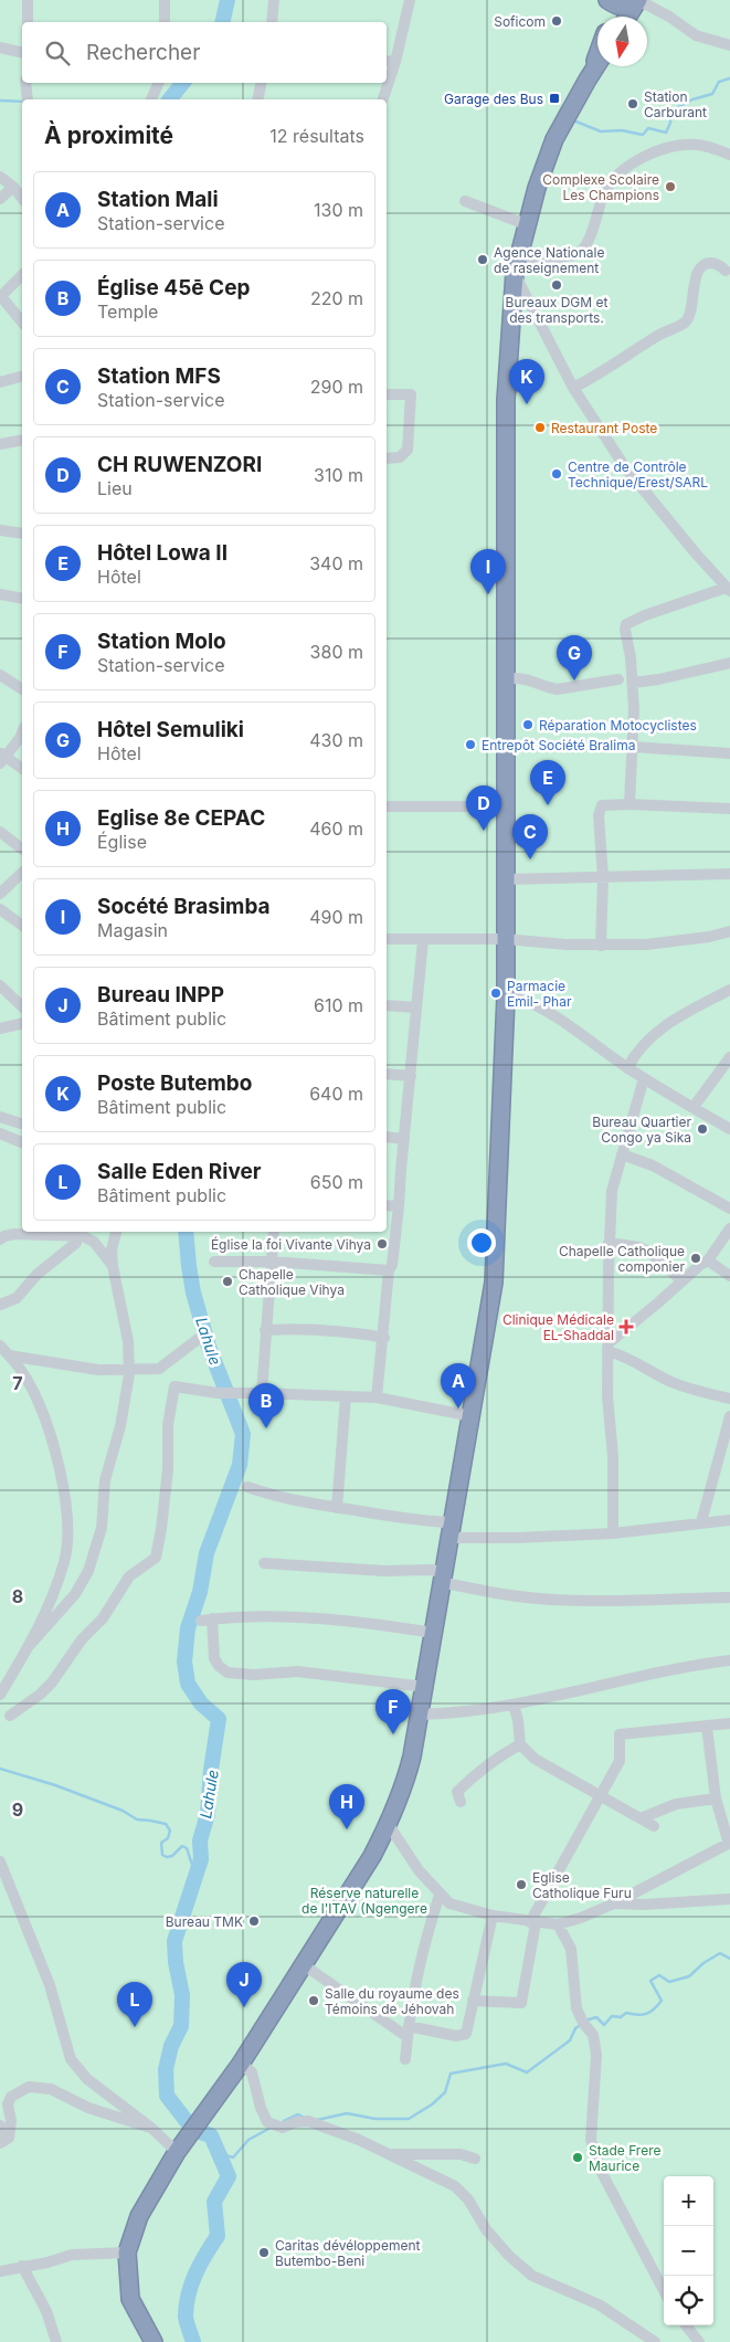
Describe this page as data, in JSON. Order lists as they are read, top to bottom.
{
  "water": ["Lahule"],
  "parks": ["Réserve naturelle de l'ITAV (Ngengere"],
  "places": {
    "other": [
      "Soficom",
      "Station Carburant",
      "Complexe Scolaire Les Champions",
      "Agence Nationale de raseignement",
      "Bureaux DGM et des transports.",
      "Restaurant Poste",
      "Centre de Contrôle Technique/Erest/SARL",
      "Réparation Motocyclistes",
      "Entrepôt Société Bralima",
      "Parmacie Emil- Phar",
      "Bureau Quartier Congo ya Sika",
      "Église la foi Vivante Vihya",
      "Chapelle Catholique componier",
      "Chapelle Catholique Vihya",
      "Eglise Catholique Furu",
      "Bureau TMK",
      "Salle du royaume des Témoins de Jéhovah",
      "Stade Frere Maurice",
      "Caritas dévéloppement Butembo-Beni"
    ],
    "transit": ["Garage des Bus"],
    "health": ["Clinique Médicale EL-Shaddal"]
  },
  "north": "bottom",
  "page": {
    "search": "Rechercher",
    "heading": ["À proximité", "12 résultats"],
    "list": [
      {
        "mark": "A",
        "name": "Station Mali",
        "note": "Station-service",
        "value": "130 m"
      },
      {
        "mark": "B",
        "name": "Église 45ē Cep",
        "note": "Temple",
        "value": "220 m"
      },
      {
        "mark": "C",
        "name": "Station MFS",
        "note": "Station-service",
        "value": "290 m"
      },
      {
        "mark": "D",
        "name": "CH RUWENZORI",
        "note": "Lieu",
        "value": "310 m"
      },
      {
        "mark": "E",
        "name": "Hôtel Lowa II",
        "note": "Hôtel",
        "value": "340 m"
      },
      {
        "mark": "F",
        "name": "Station Molo",
        "note": "Station-service",
        "value": "380 m"
      },
      {
        "mark": "G",
        "name": "Hôtel Semuliki",
        "note": "Hôtel",
        "value": "430 m"
      },
      {
        "mark": "H",
        "name": "Eglise 8e CEPAC",
        "note": "Église",
        "value": "460 m"
      },
      {
        "mark": "I",
        "name": "Socété Brasimba",
        "note": "Magasin",
        "value": "490 m"
      },
      {
        "mark": "J",
        "name": "Bureau INPP",
        "note": "Bâtiment public",
        "value": "610 m"
      },
      {
        "mark": "K",
        "name": "Poste Butembo",
        "note": "Bâtiment public",
        "value": "640 m"
      },
      {
        "mark": "L",
        "name": "Salle Eden River",
        "note": "Bâtiment public",
        "value": "650 m"
      }
    ],
    "pins": [
      "K",
      "I",
      "G",
      "E",
      "D",
      "C",
      "A",
      "B",
      "F",
      "H",
      "J",
      "L"
    ],
    "map_buttons": ["+", "−"]
  },
  "grid": {
    "rows": ["7", "8", "9"]
  }
}
